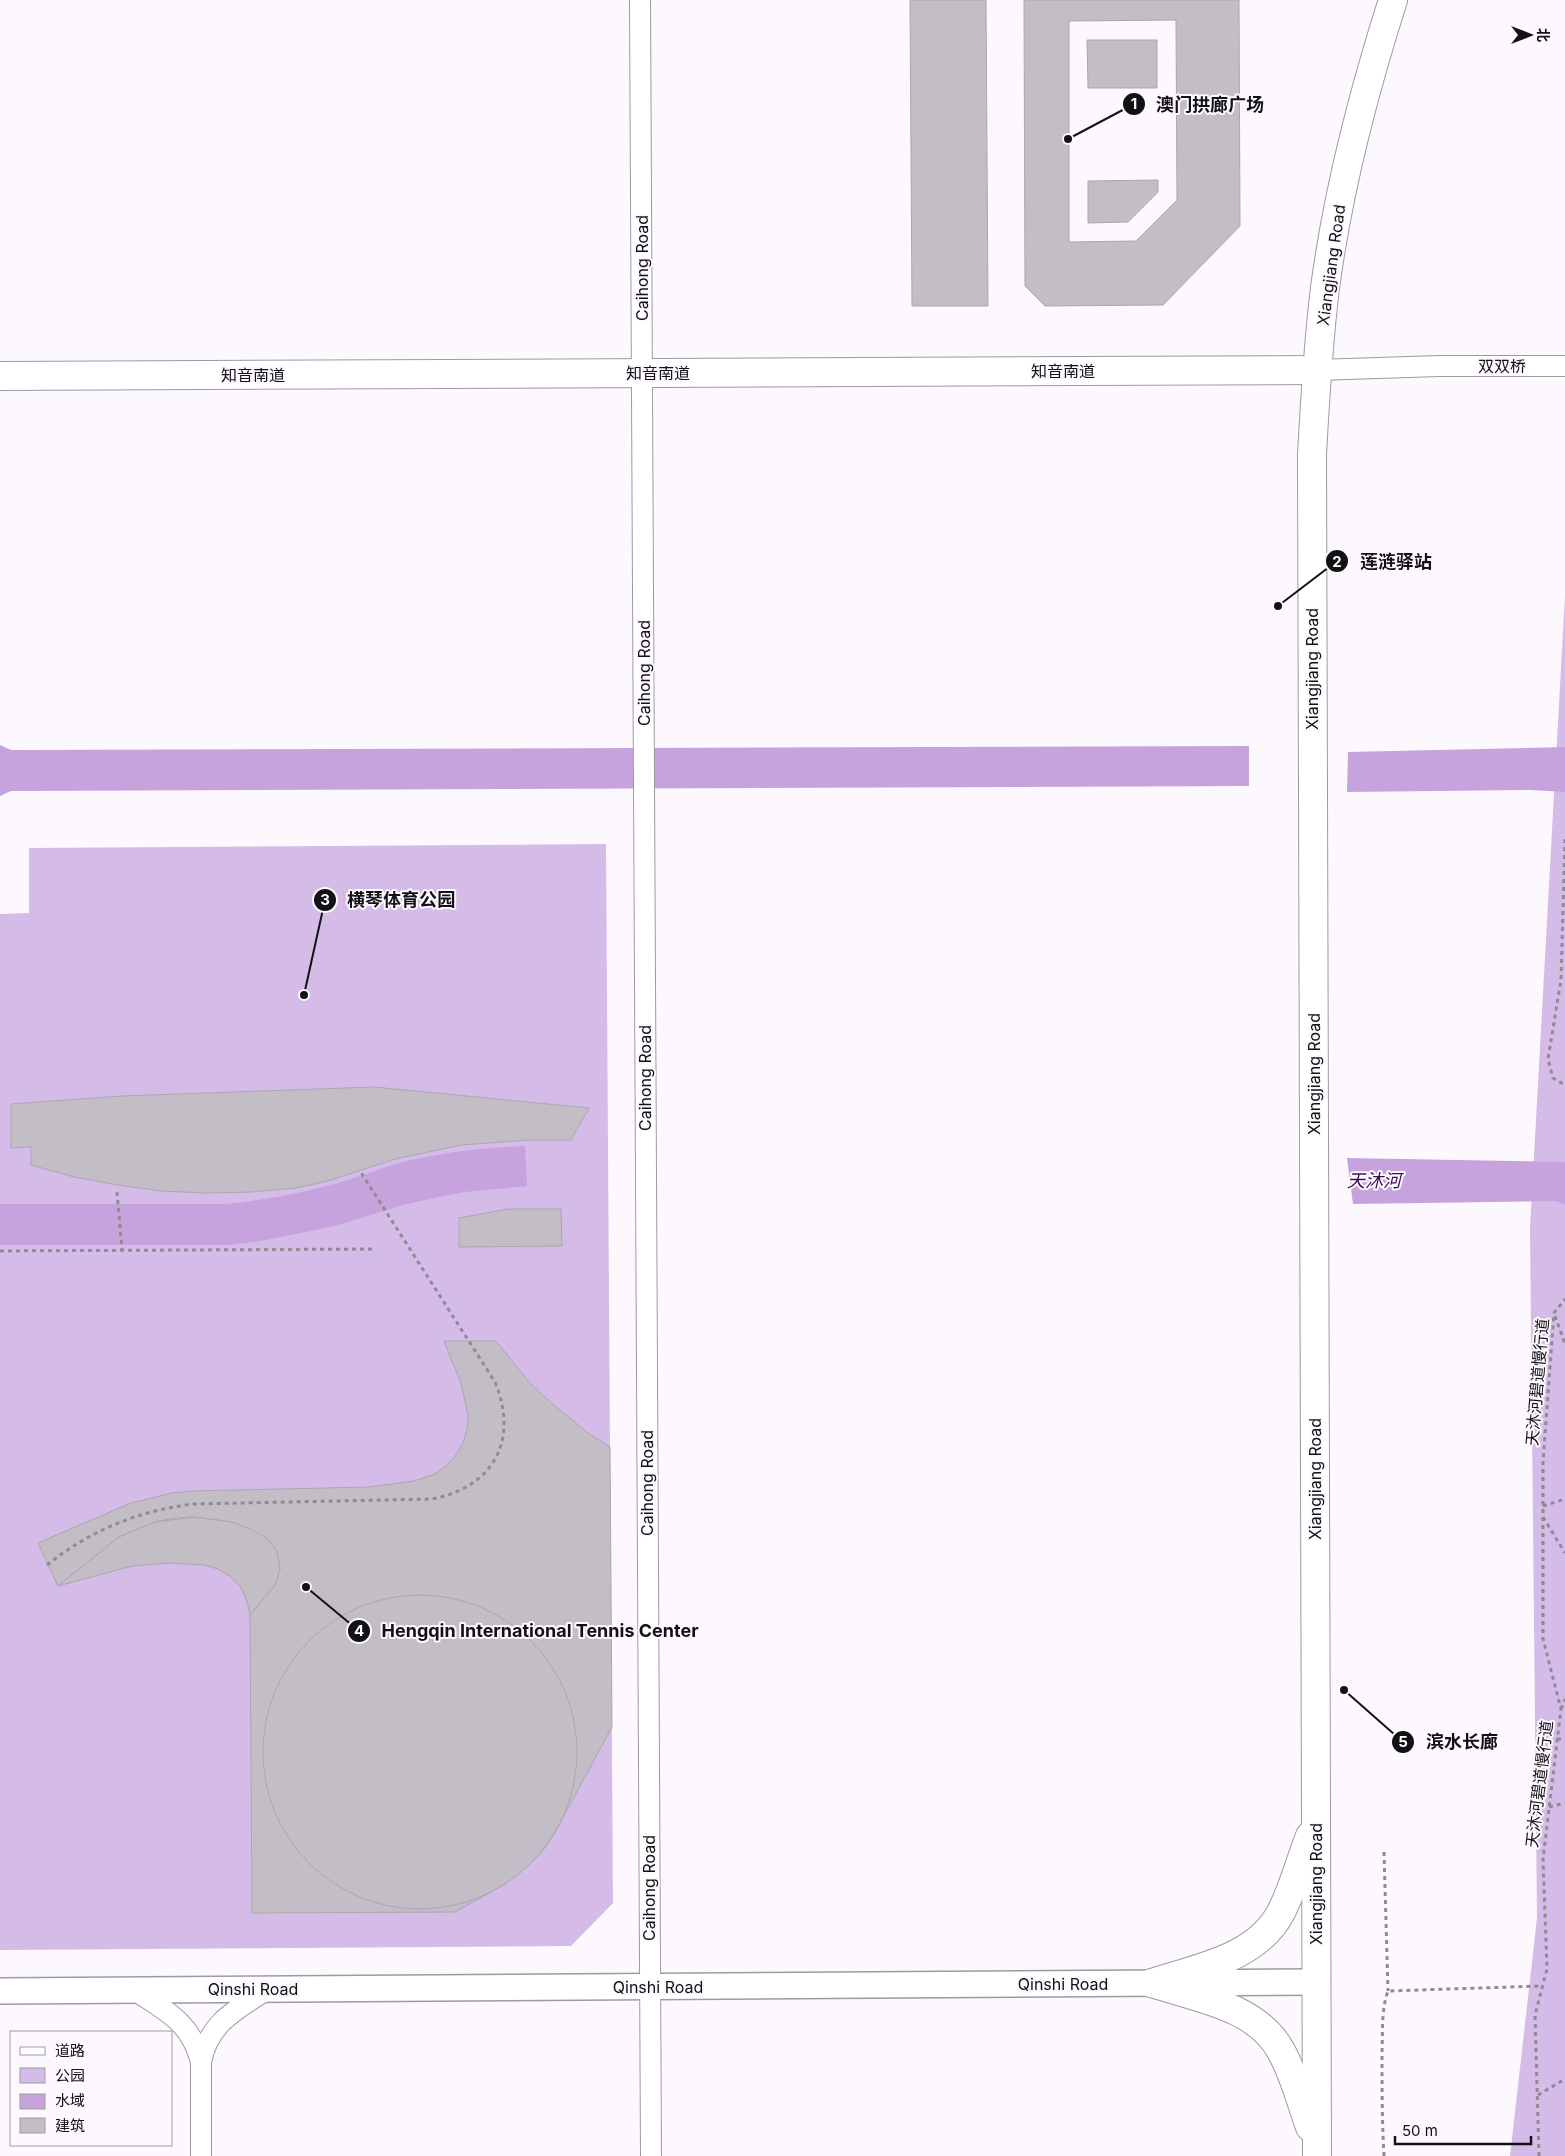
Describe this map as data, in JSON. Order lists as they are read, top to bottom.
{
  "streets": {
    "main road": ["Xiangjiang Road", "知音南道"],
    "street": ["Caihong Road", "双双桥", "Qinshi Road"],
    "path": ["天沐河碧道慢行道"]
  },
  "crossings": [
    ["Xiangjiang Road", "双双桥"],
    ["Xiangjiang Road", "知音南道"],
    ["Xiangjiang Road", "Qinshi Road"],
    ["Caihong Road", "知音南道"],
    ["Caihong Road", "Qinshi Road"],
    ["双双桥", "知音南道"]
  ],
  "water": ["天沐河"],
  "places": [
    "澳门拱廊广场",
    "莲涟驿站",
    "横琴体育公园",
    "Hengqin International Tennis Center",
    "滨水长廊"
  ],
  "legend": [
    "道路",
    "公园",
    "水域",
    "建筑"
  ],
  "scale_bar": "50 m",
  "north": "right"
}
